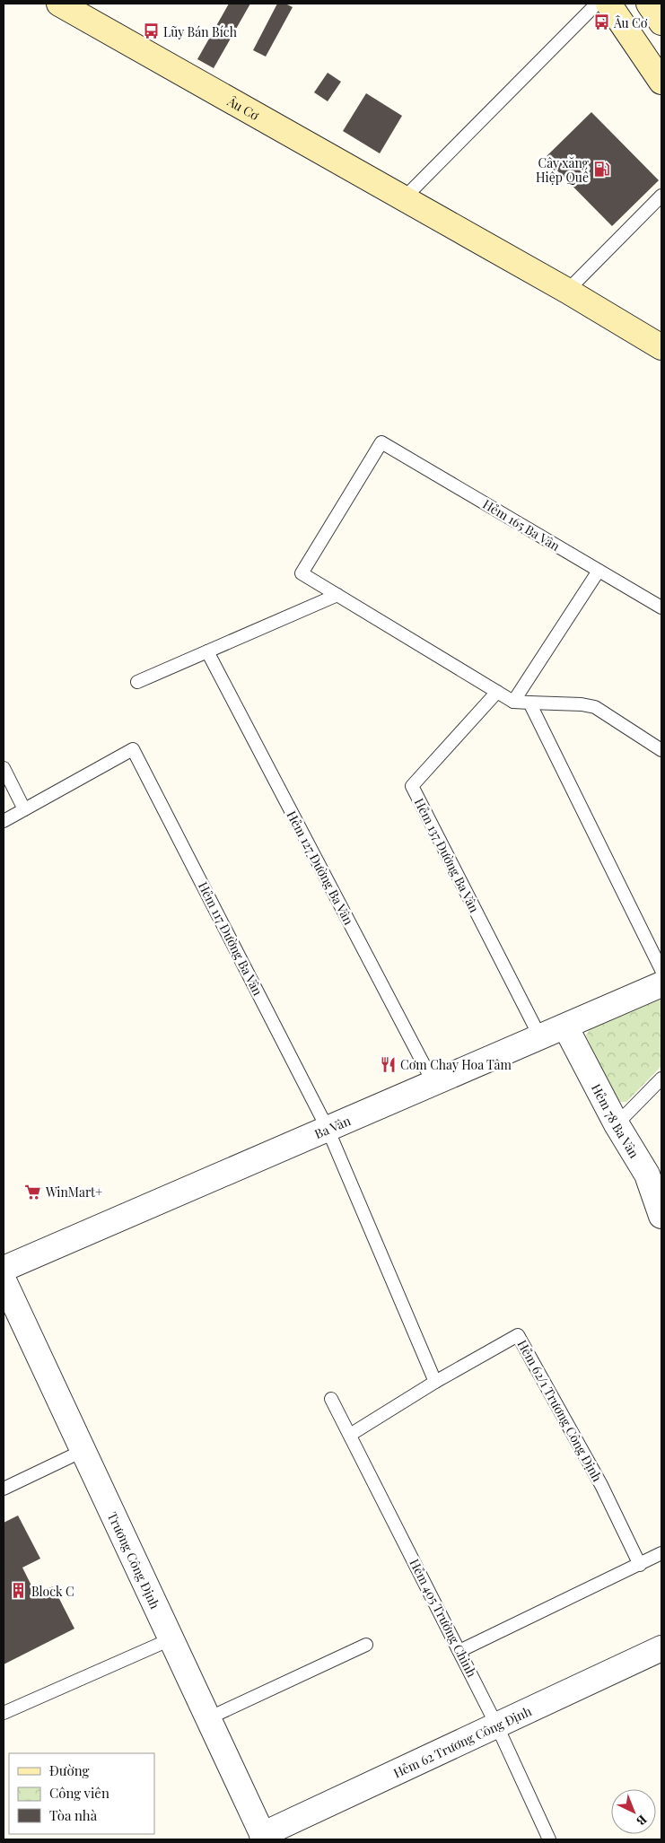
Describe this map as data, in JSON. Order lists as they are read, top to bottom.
{
  "streets": {
    "main road": ["Âu Cơ"],
    "street": [
      "Hẻm 78 Ba Vân",
      "Ba Vân",
      "Trương Công Định",
      "Hẻm 62 Trương Công Định"
    ],
    "lane": [
      "Hẻm 165 Ba Vân",
      "Hẻm 137 Đường Ba Vân",
      "Hẻm 127 Đường Ba Vân",
      "Hẻm 117 Đường Ba Vân",
      "Hẻm 62/1 Trương Công Định",
      "Hẻm 405 Trường Chinh"
    ]
  },
  "crossings": [
    ["Hẻm 137 Đường Ba Vân", "Ba Vân"],
    ["Hẻm 127 Đường Ba Vân", "Ba Vân"],
    ["Hẻm 117 Đường Ba Vân", "Ba Vân"],
    ["Hẻm 117 Đường Ba Vân", "Hẻm 62/1 Trương Công Định"],
    ["Hẻm 78 Ba Vân", "Ba Vân"],
    ["Hẻm 62/1 Trương Công Định", "Hẻm 405 Trường Chinh"],
    ["Trương Công Định", "Hẻm 62 Trương Công Định"],
    ["Hẻm 405 Trường Chinh", "Hẻm 62 Trương Công Định"]
  ],
  "places": {
    "bus stop": ["Âu Cơ", "Lũy Bán Bích"],
    "fuel station": ["Cây xăng Hiệp Quế"],
    "restaurant": ["Cơm Chay Hoa Tâm"],
    "supermarket": ["WinMart+"],
    "building": ["Block C"]
  },
  "legend": ["Đường", "Công viên", "Tòa nhà"],
  "north": "bottom right"
}
